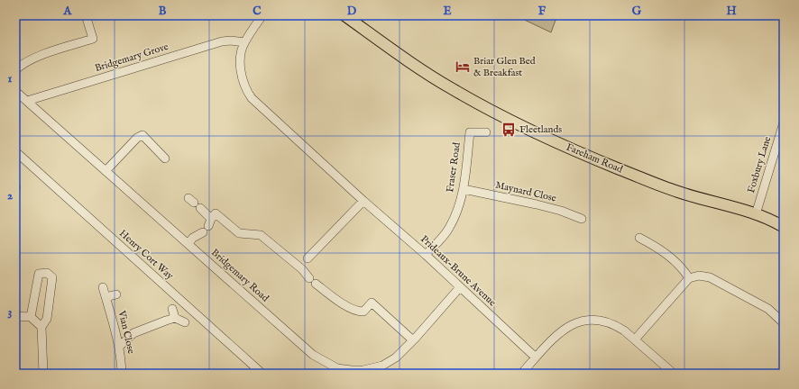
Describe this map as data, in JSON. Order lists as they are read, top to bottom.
{
  "streets": {
    "main road": ["Fareham Road"],
    "street": [
      "Bridgemary Grove",
      "Foxbury Lane",
      "Fraser Road",
      "Maynard Close",
      "Henry Cort Way",
      "Prideaux-Brune Avenue",
      "Bridgemary Road",
      "Vian Close"
    ]
  },
  "crossings": [
    ["Bridgemary Grove", "Prideaux-Brune Avenue"],
    ["Bridgemary Grove", "Bridgemary Road"],
    ["Fareham Road", "Foxbury Lane"],
    ["Fraser Road", "Maynard Close"],
    ["Fraser Road", "Prideaux-Brune Avenue"],
    ["Prideaux-Brune Avenue", "Bridgemary Road"]
  ],
  "places": {
    "hotel": ["Briar Glen Bed & Breakfast"],
    "bus stop": ["Fleetlands"]
  },
  "grid": {
    "columns": [
      "A",
      "B",
      "C",
      "D",
      "E",
      "F",
      "G",
      "H"
    ],
    "rows": ["1", "2", "3"]
  }
}
